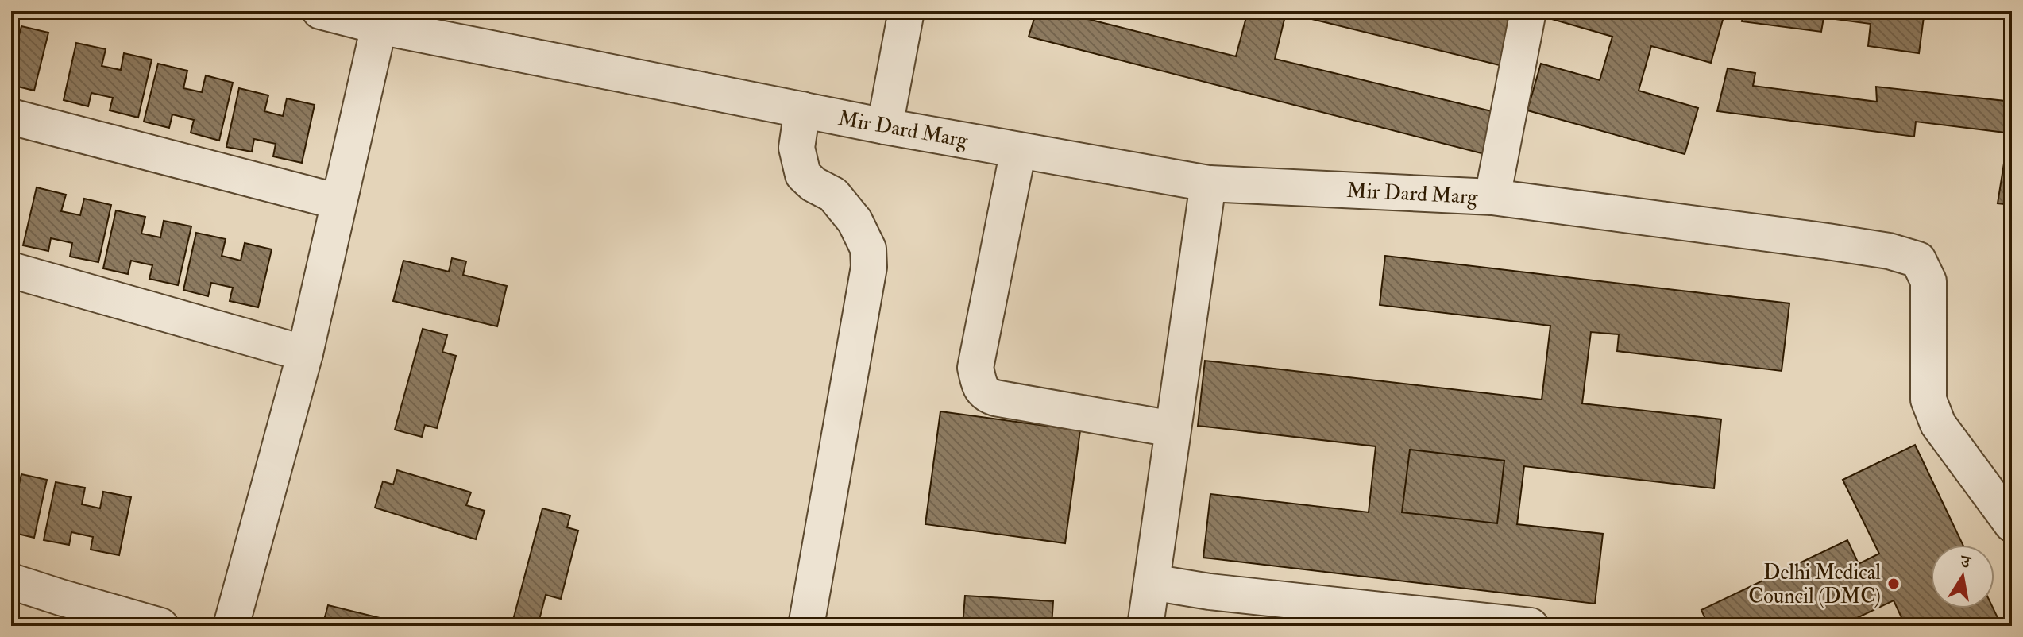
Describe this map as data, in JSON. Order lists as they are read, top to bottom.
{
  "streets": {
    "street": ["Mir Dard Marg"]
  },
  "places": ["Delhi Medical Council (DMC)"],
  "north": "top"
}
